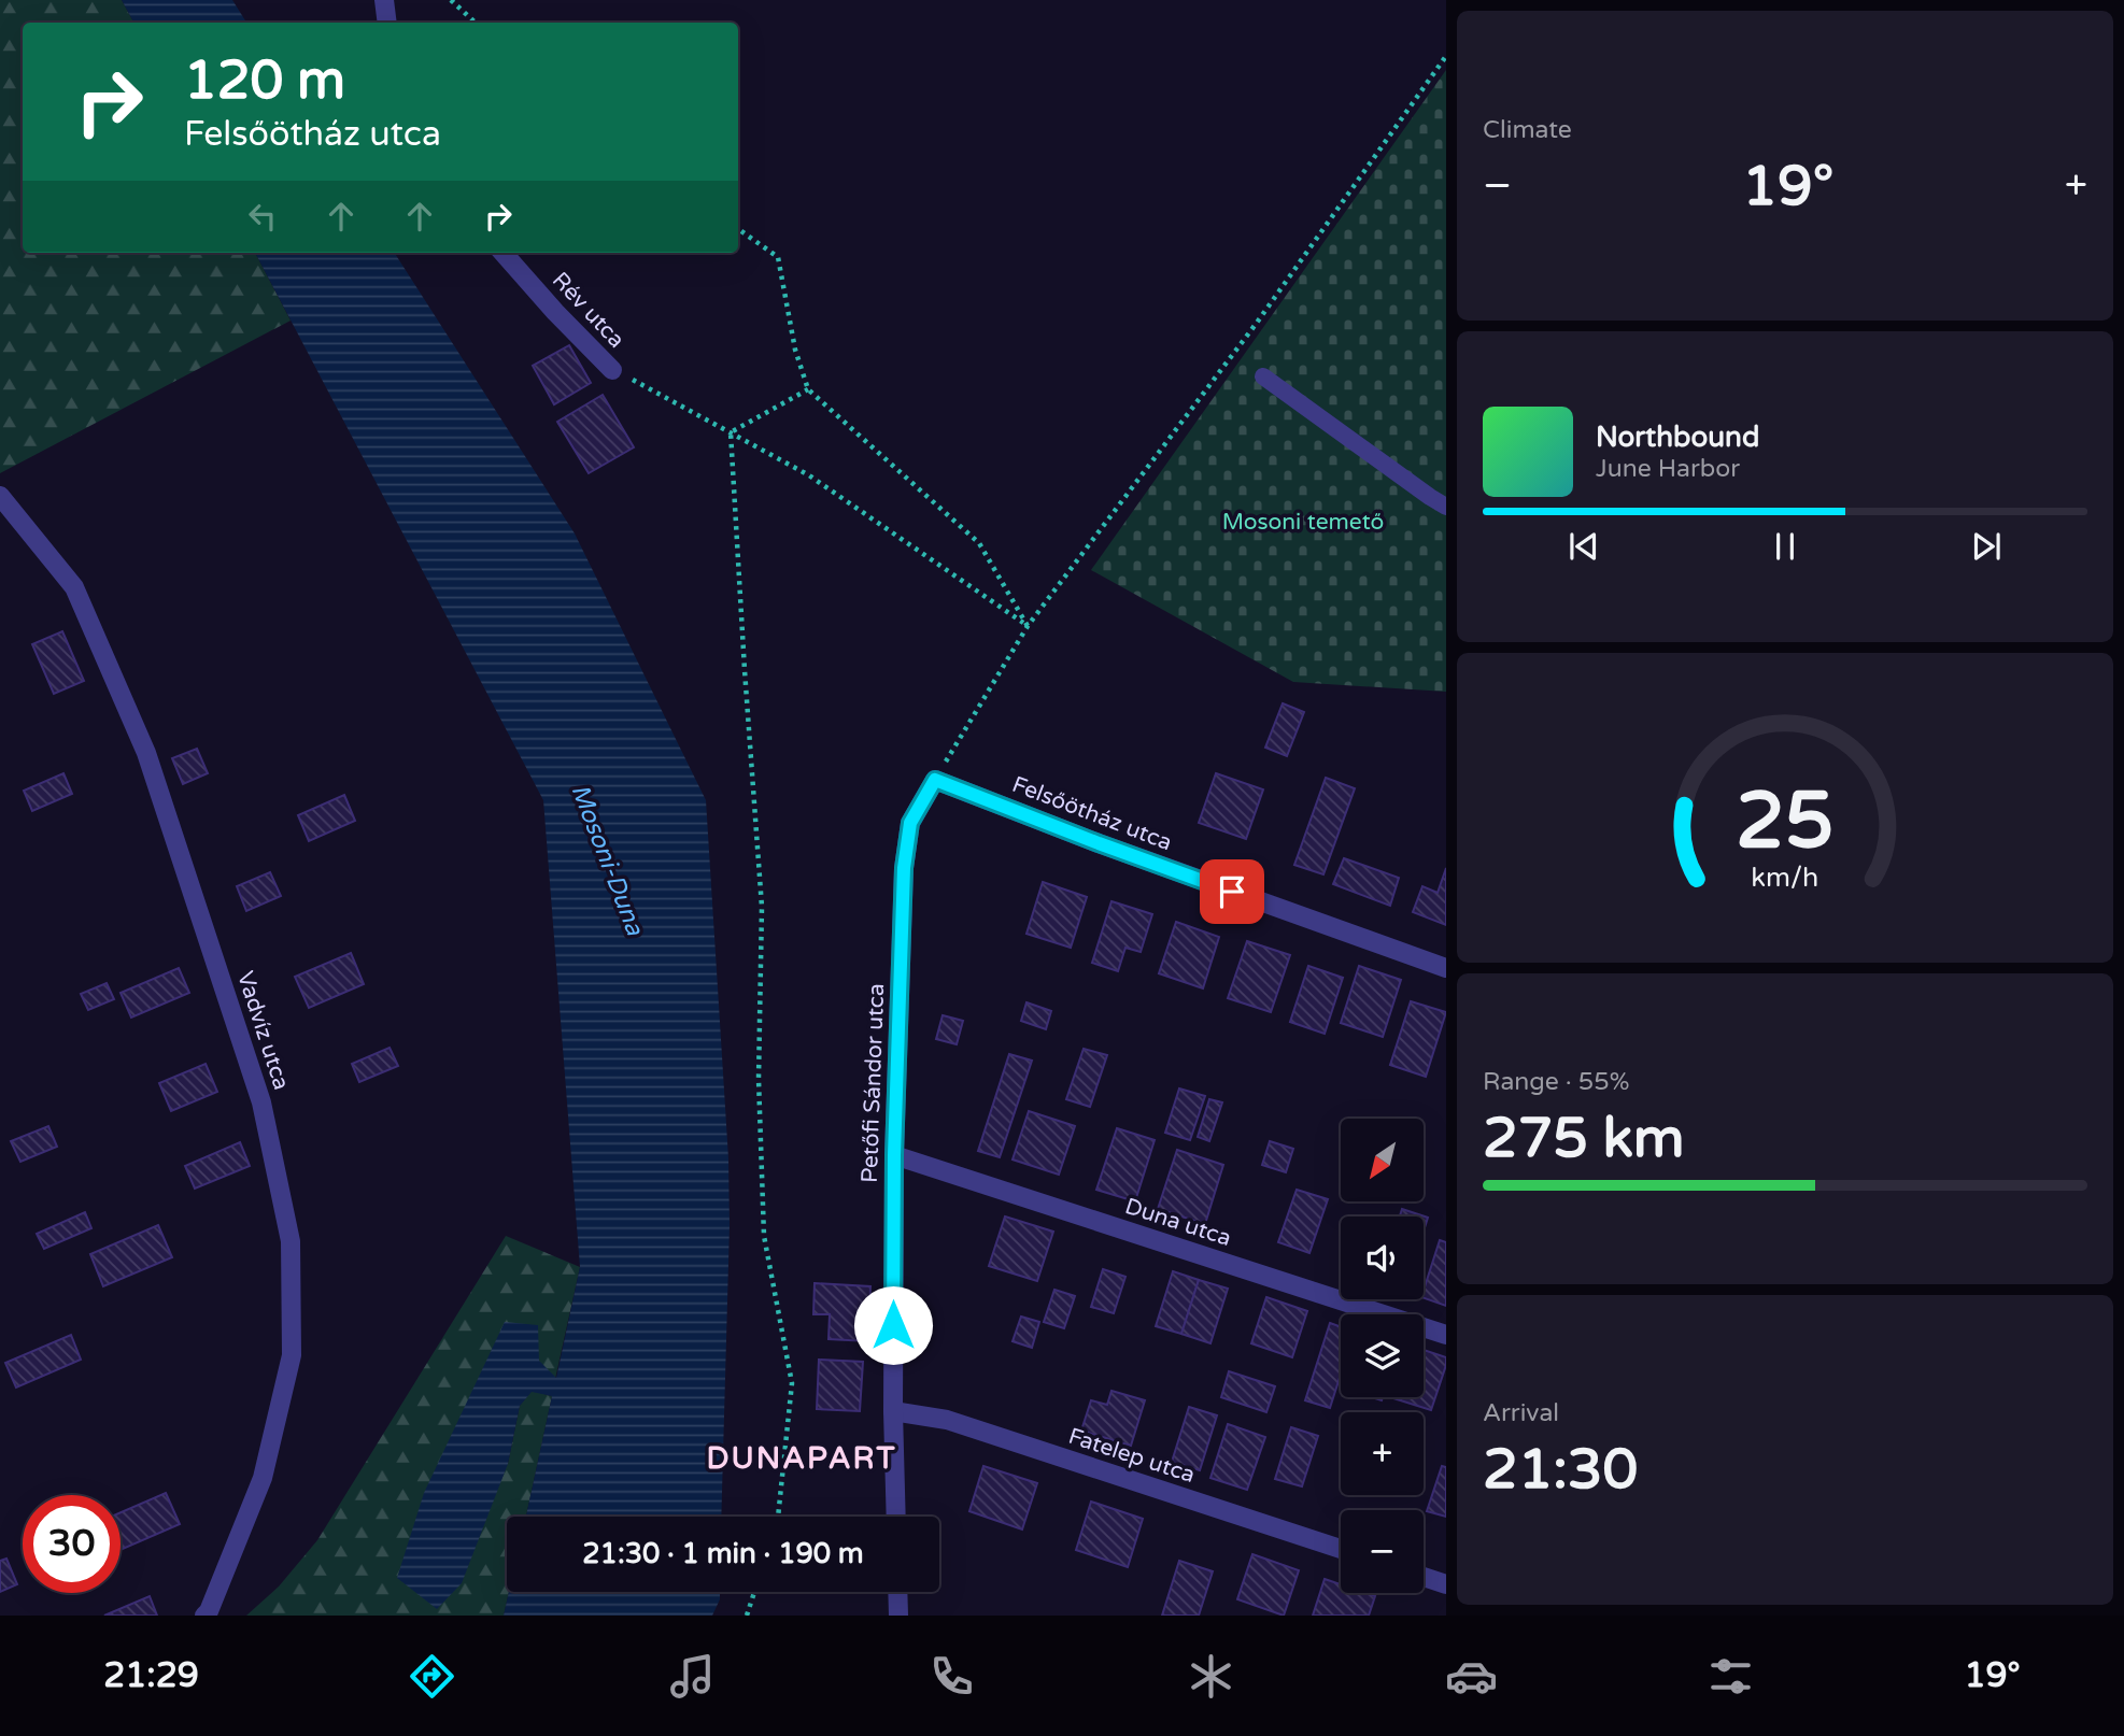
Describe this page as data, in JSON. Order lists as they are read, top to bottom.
{
  "streets": {
    "street": [
      "Rév utca",
      "Felsőötház utca",
      "Vadvíz utca",
      "Petőfi Sándor utca",
      "Duna utca",
      "Fatelep utca"
    ]
  },
  "crossings": [
    ["Felsőötház utca", "Petőfi Sándor utca"],
    ["Petőfi Sándor utca", "Duna utca"],
    ["Petőfi Sándor utca", "Fatelep utca"]
  ],
  "districts": ["DUNAPART"],
  "water": ["Mosoni-Duna"],
  "parks": ["Mosoni temető"],
  "north": "bottom left",
  "page": {
    "tile": [
      "Climate",
      ["Range · 55%", "275 km"],
      ["Arrival", "21:30"]
    ],
    "turn": ["120 m", "Felsőötház utca"],
    "heat": ["−", "19°", "+"],
    "song": ["Northbound", "June Harbor"],
    "map_buttons": ["+", "−"],
    "limit": "30",
    "trip": "21:30 · 1 min · 190 m",
    "tabs": ["21:29", "19°"],
    "gauge": ["25", "km/h"]
  }
}
